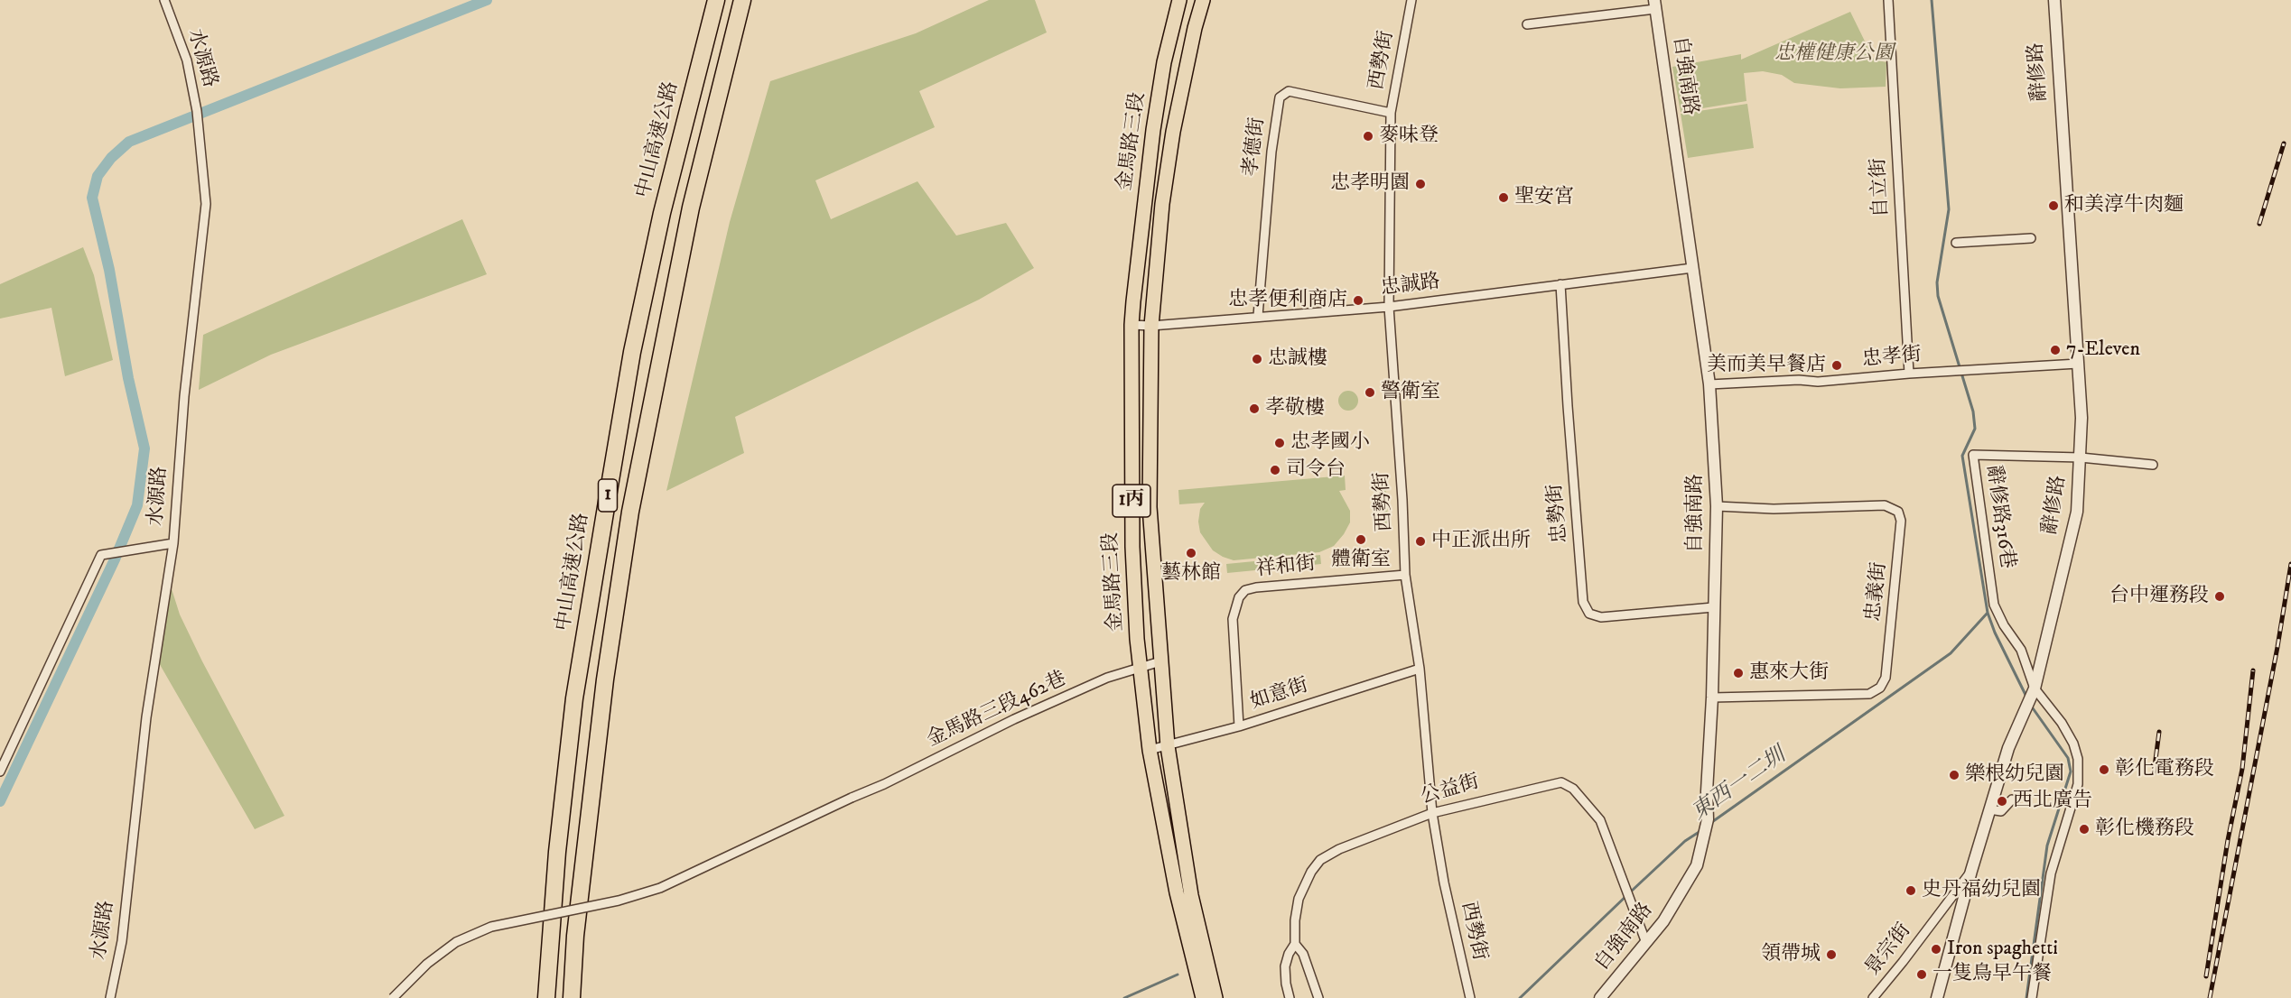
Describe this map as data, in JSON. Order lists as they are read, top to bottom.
{
  "streets": {
    "highway": ["中山高速公路", "1"],
    "main road": ["金馬路三段", "1丙"],
    "street": [
      "水源路",
      "西勢街",
      "辭修路",
      "自強南路",
      "孝德街",
      "自立街",
      "忠誠路",
      "忠孝街",
      "忠勢街",
      "辭修路316巷",
      "祥和街",
      "忠義街",
      "如意街",
      "金馬路三段462巷",
      "公益街",
      "景宗街"
    ]
  },
  "crossings": [
    ["西勢街", "孝德街"],
    ["西勢街", "忠誠路"],
    ["西勢街", "祥和街"],
    ["西勢街", "如意街"],
    ["西勢街", "公益街"],
    ["辭修路", "忠孝街"],
    ["辭修路", "辭修路316巷"],
    ["辭修路", "景宗街"],
    ["自強南路", "忠誠路"],
    ["自強南路", "忠孝街"],
    ["自強南路", "忠勢街"],
    ["自強南路", "忠義街"],
    ["自強南路", "公益街"],
    ["金馬路三段", "忠誠路"],
    ["金馬路三段", "如意街"],
    ["金馬路三段", "金馬路三段462巷"],
    ["孝德街", "忠誠路"],
    ["自立街", "忠孝街"],
    ["忠誠路", "忠勢街"],
    ["祥和街", "如意街"]
  ],
  "water": ["東西一二圳"],
  "parks": ["忠權健康公園"],
  "places": [
    "麥味登",
    "忠孝明園",
    "聖安宮",
    "和美淳牛肉麵",
    "忠孝便利商店",
    "7-Eleven",
    "忠誠樓",
    "美而美早餐店",
    "警衛室",
    "孝敬樓",
    "忠孝國小",
    "司令台",
    "體衛室",
    "中正派出所",
    "藝林館",
    "台中運務段",
    "惠來大街",
    "彰化電務段",
    "樂根幼兒園",
    "西北廣告",
    "彰化機務段",
    "史丹福幼兒園",
    "Iron spaghetti",
    "領帶城",
    "一隻鳥早午餐"
  ]
}
